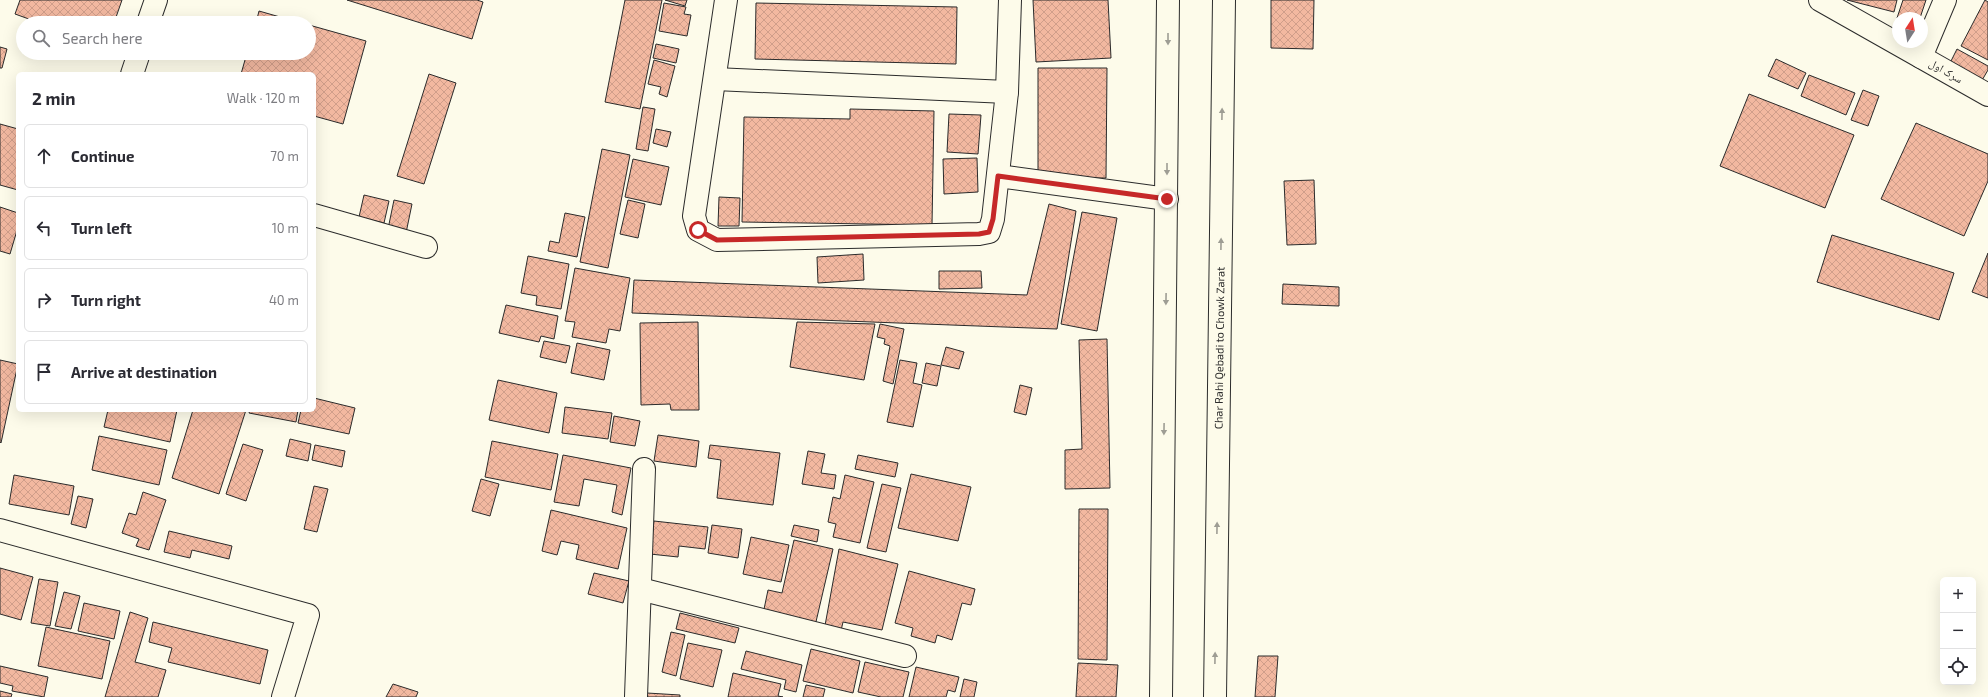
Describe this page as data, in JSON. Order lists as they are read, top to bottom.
{
  "streets": {
    "main road": ["سرک اول", "Char Rahi Qebadi to Chowk Zarat"]
  },
  "north": "top",
  "page": {
    "search": "Search here",
    "heading": ["2 min", "Walk · 120 m"],
    "list": [
      ["Continue", "70 m"],
      ["Turn left", "10 m"],
      ["Turn right", "40 m"],
      "Arrive at destination"
    ],
    "map_buttons": ["+", "−"]
  }
}
